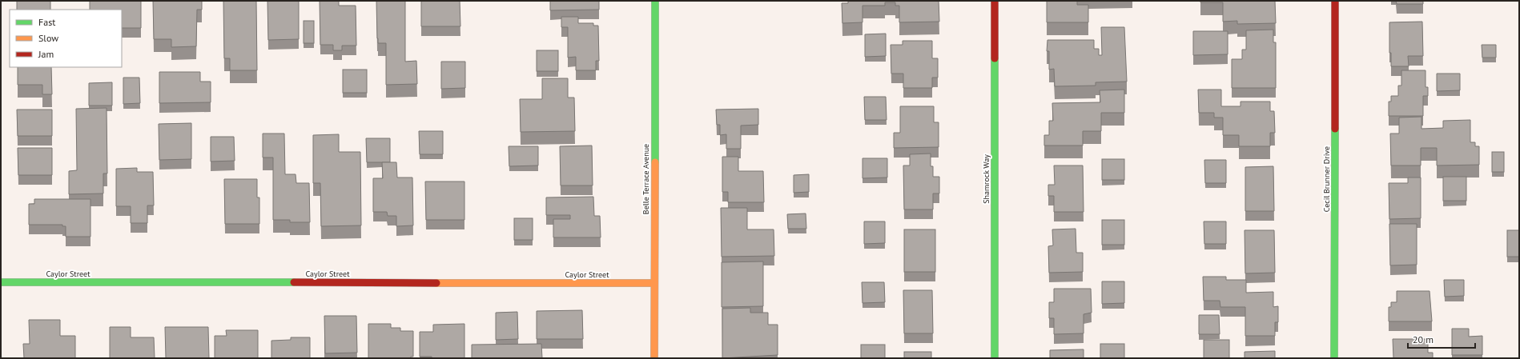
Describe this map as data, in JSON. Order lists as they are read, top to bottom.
{
  "streets": {
    "street": [
      "Belle Terrace Avenue",
      "Shamrock Way",
      "Cecil Brunner Drive",
      "Caylor Street"
    ]
  },
  "crossings": [
    ["Belle Terrace Avenue", "Caylor Street"]
  ],
  "legend": ["Fast", "Slow", "Jam"],
  "scale_bar": "20 m"
}
